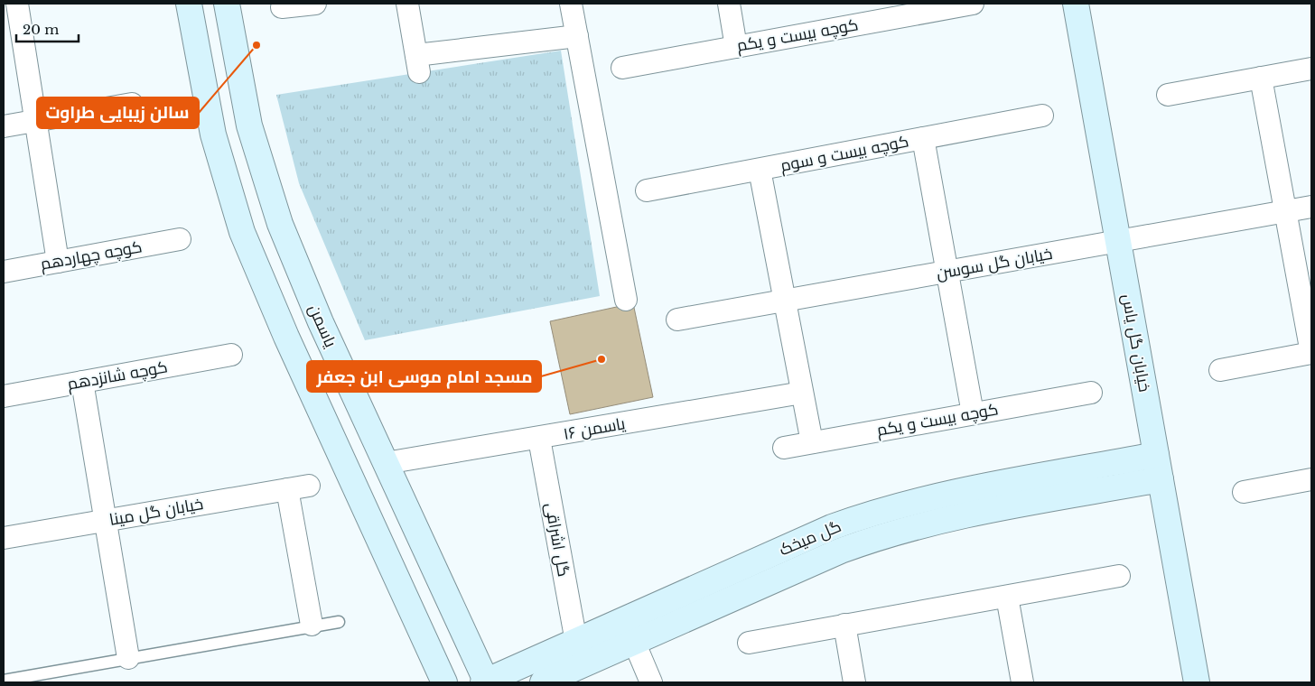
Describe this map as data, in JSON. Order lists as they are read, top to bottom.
{
  "streets": {
    "street": [
      "کوچه بیست و یکم",
      "کوچه بیست و سوم",
      "کوچه چهاردهم",
      "خیابان گل سوسن",
      "یاسمن",
      "خیابان گل یاس",
      "کوچه شانزدهم",
      "یاسمن ۱۶",
      "خیابان گل مینا",
      "گل میخک",
      "گل اشراقی"
    ]
  },
  "crossings": [
    ["خیابان گل سوسن", "خیابان گل یاس"],
    ["یاسمن", "یاسمن ۱۶"],
    ["یاسمن", "گل میخک"],
    ["خیابان گل یاس", "گل میخک"],
    ["یاسمن ۱۶", "گل اشراقی"],
    ["گل میخک", "گل اشراقی"]
  ],
  "places": ["سالن زیبایی طراوت", "مسجد امام موسی ابن جعفر"],
  "scale_bar": "20 m"
}
